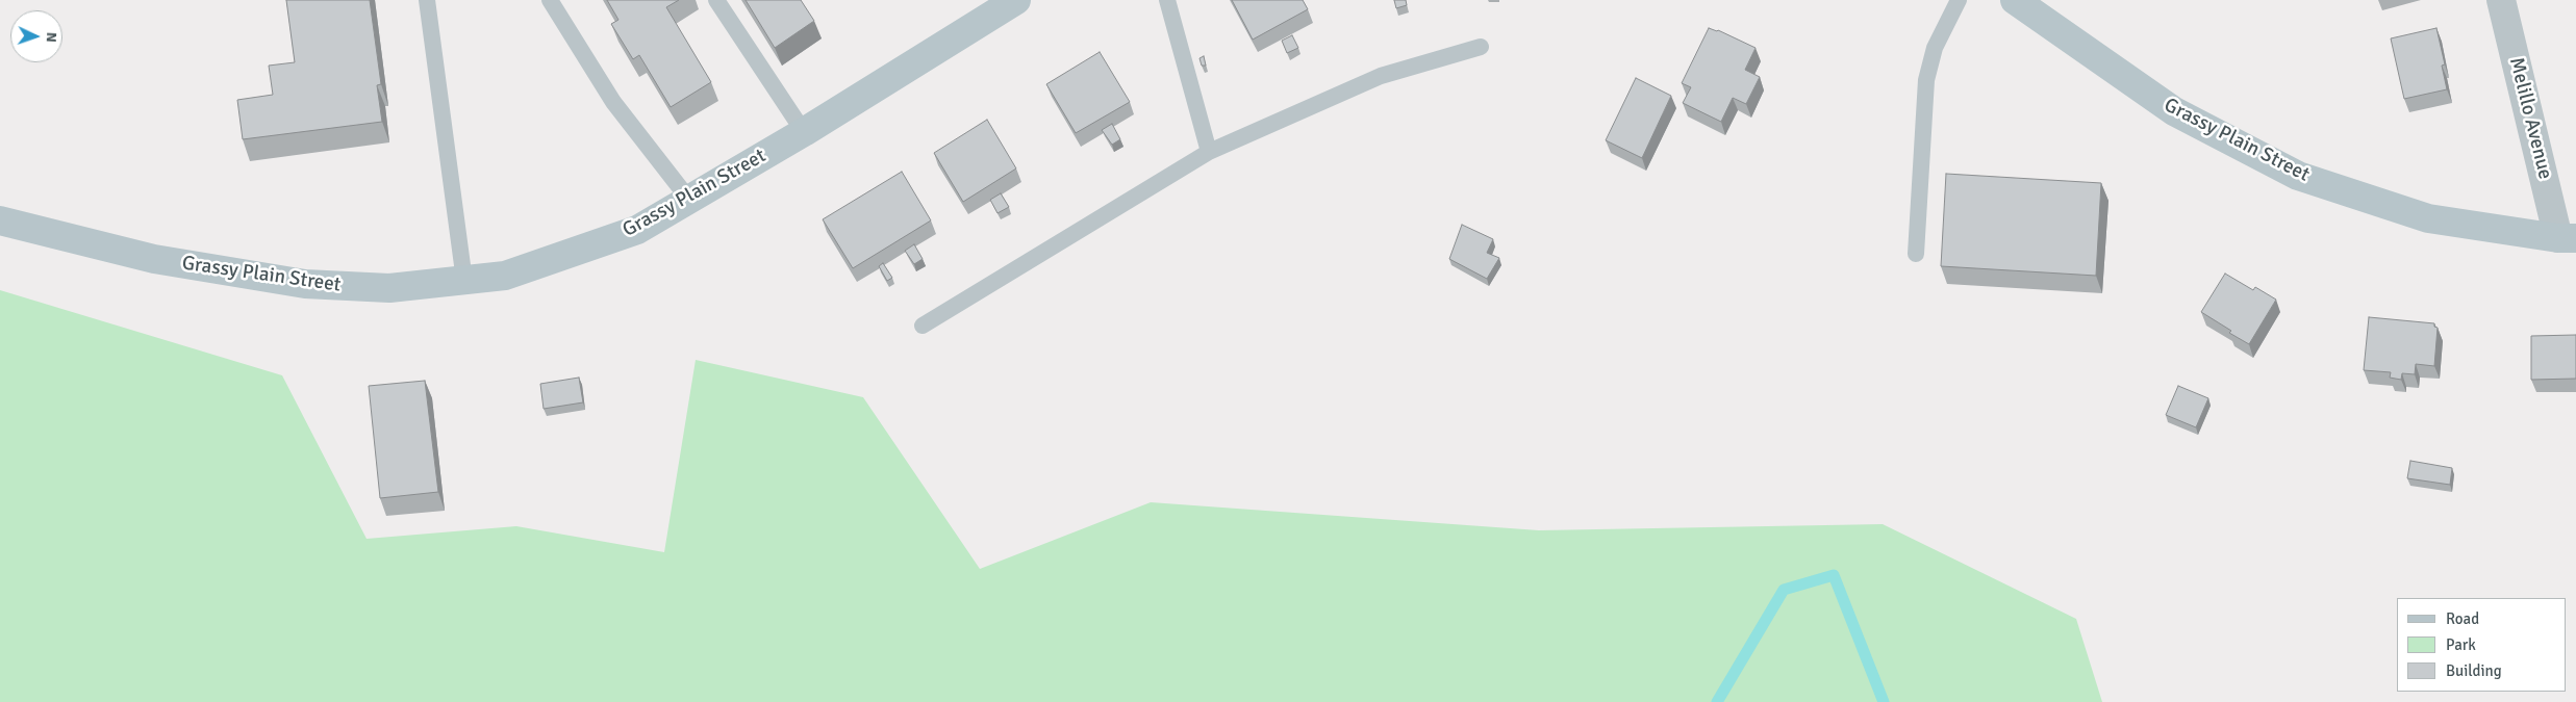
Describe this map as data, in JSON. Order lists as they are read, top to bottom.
{
  "streets": {
    "main road": ["Grassy Plain Street"],
    "street": ["Melillo Avenue"]
  },
  "crossings": [
    ["Melillo Avenue", "Grassy Plain Street"]
  ],
  "legend": ["Road", "Park", "Building"],
  "north": "right"
}
